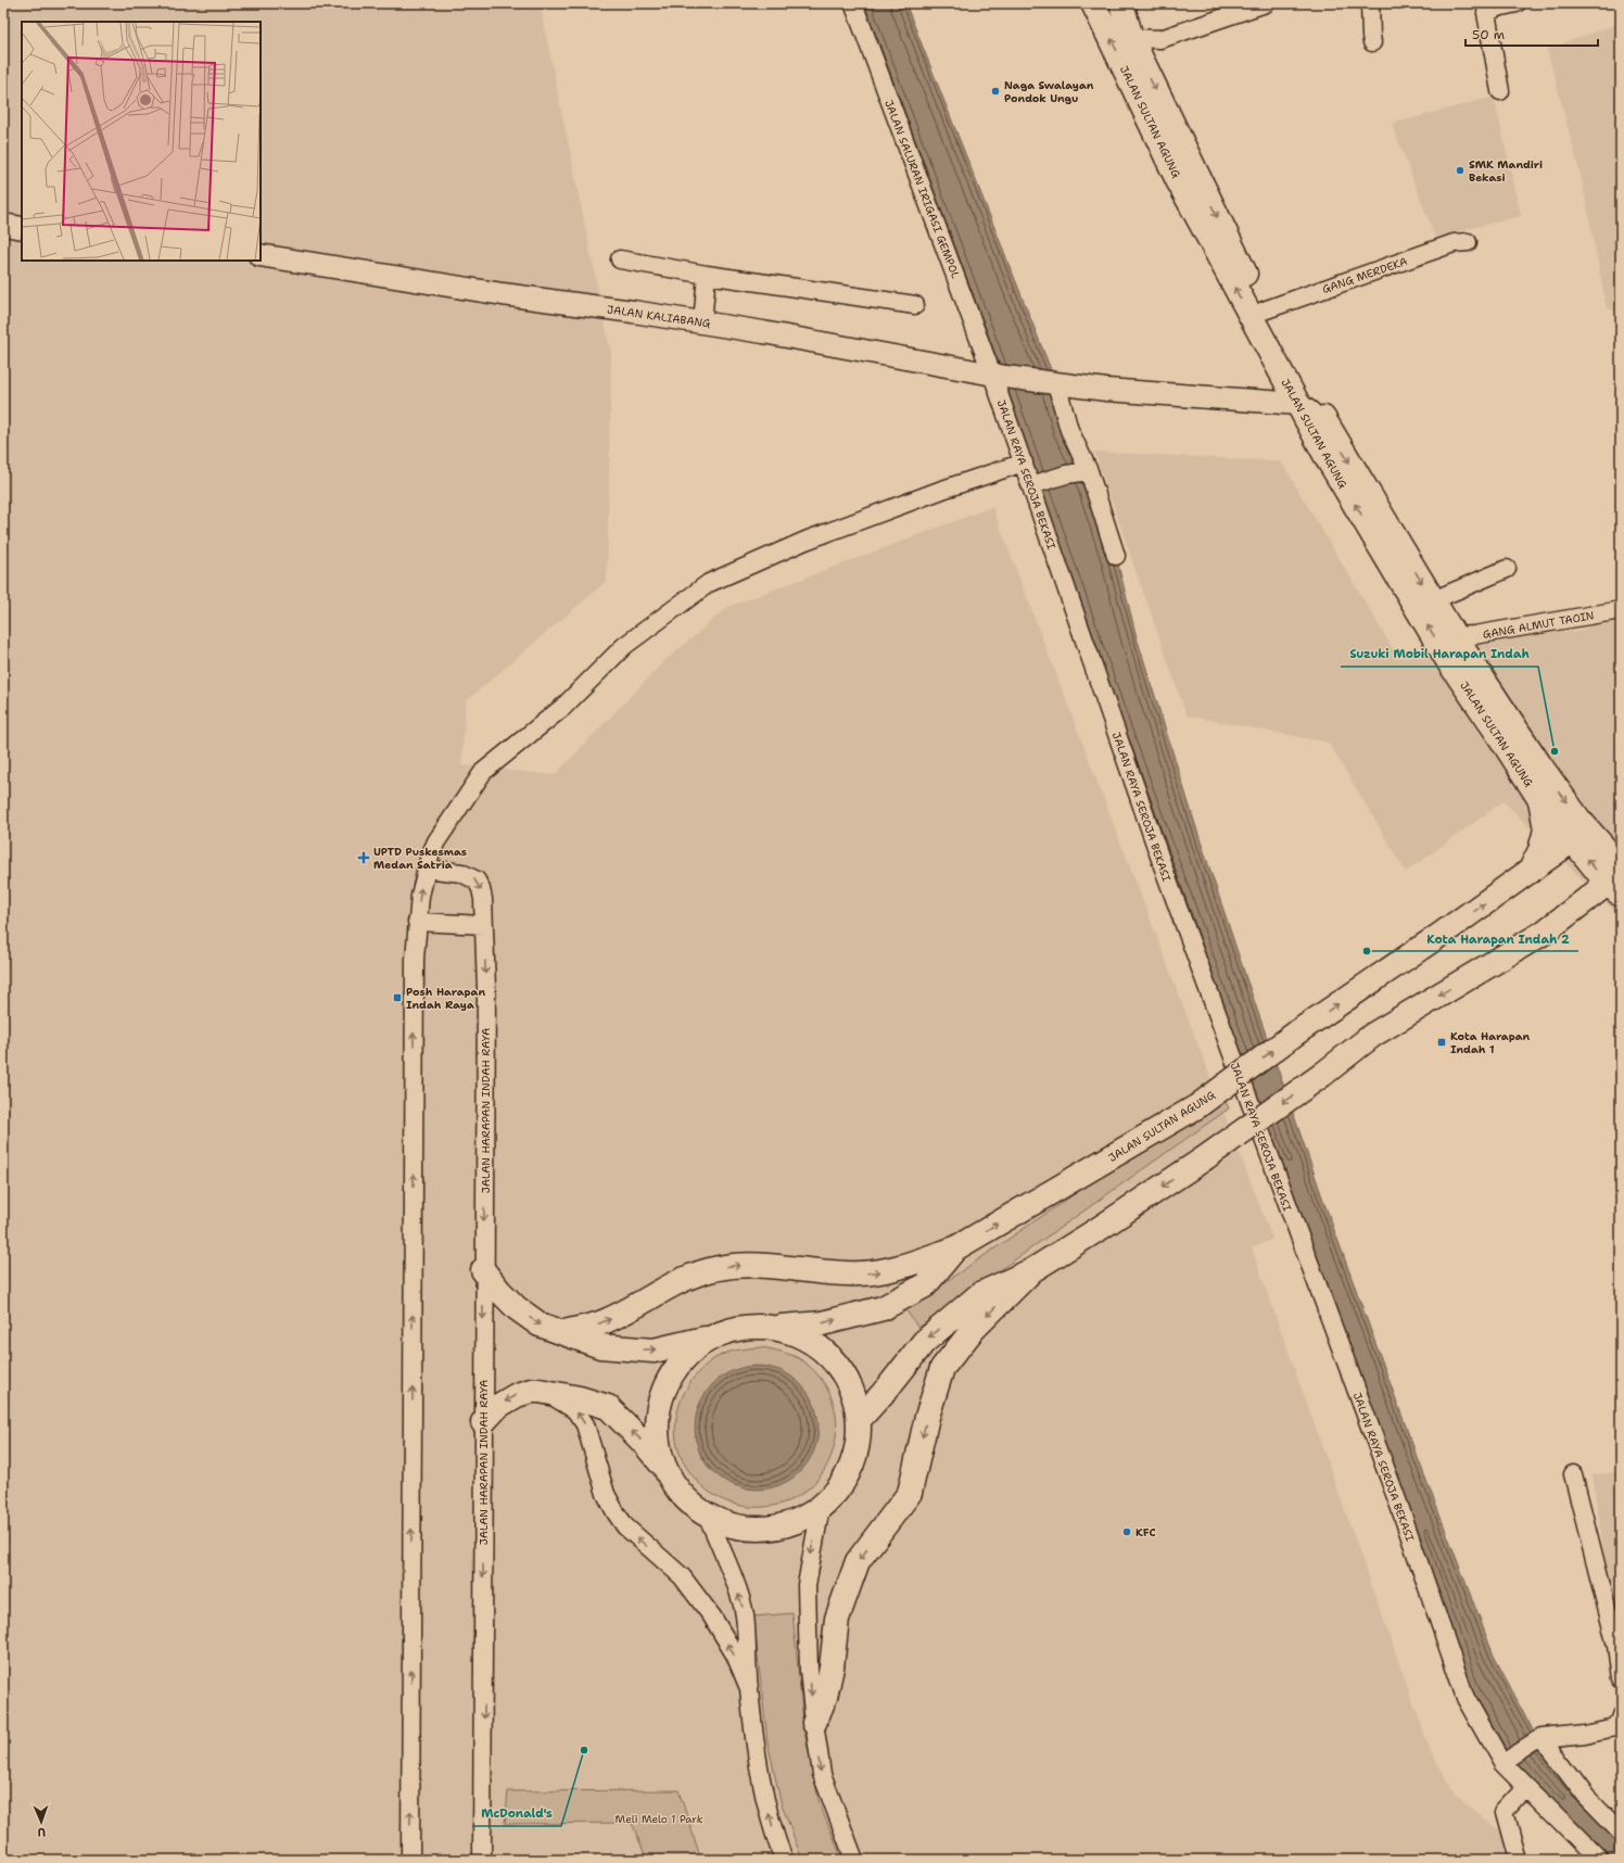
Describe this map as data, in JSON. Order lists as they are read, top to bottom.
{
  "streets": {
    "highway": ["JALAN SULTAN AGUNG"],
    "main road": ["JALAN KALIABANG"],
    "street": [
      "JALAN SALURAN IRIGASI GEMPOL",
      "GANG MERDEKA",
      "JALAN RAYA SEROJA BEKASI",
      "GANG ALMUT TAOIN",
      "JALAN HARAPAN INDAH RAYA"
    ]
  },
  "crossings": [
    ["JALAN SULTAN AGUNG", "GANG MERDEKA"],
    ["JALAN SULTAN AGUNG", "JALAN KALIABANG"],
    ["JALAN SULTAN AGUNG", "GANG ALMUT TAOIN"],
    ["JALAN SALURAN IRIGASI GEMPOL", "JALAN KALIABANG"],
    ["JALAN SALURAN IRIGASI GEMPOL", "JALAN RAYA SEROJA BEKASI"],
    ["JALAN KALIABANG", "JALAN RAYA SEROJA BEKASI"]
  ],
  "parks": ["Meli Melo 1 Park"],
  "places": {
    "other": [
      "Naga Swalayan Pondok Ungu",
      "SMK Mandiri Bekasi",
      "Suzuki Mobil Harapan Indah",
      "Kota Harapan Indah 2",
      "KFC",
      "McDonald's"
    ],
    "health": ["UPTD Puskesmas Medan Satria"],
    "transit": ["Posh Harapan Indah Raya", "Kota Harapan Indah 1"]
  },
  "scale_bar": "50 m",
  "north": "bottom"
}
